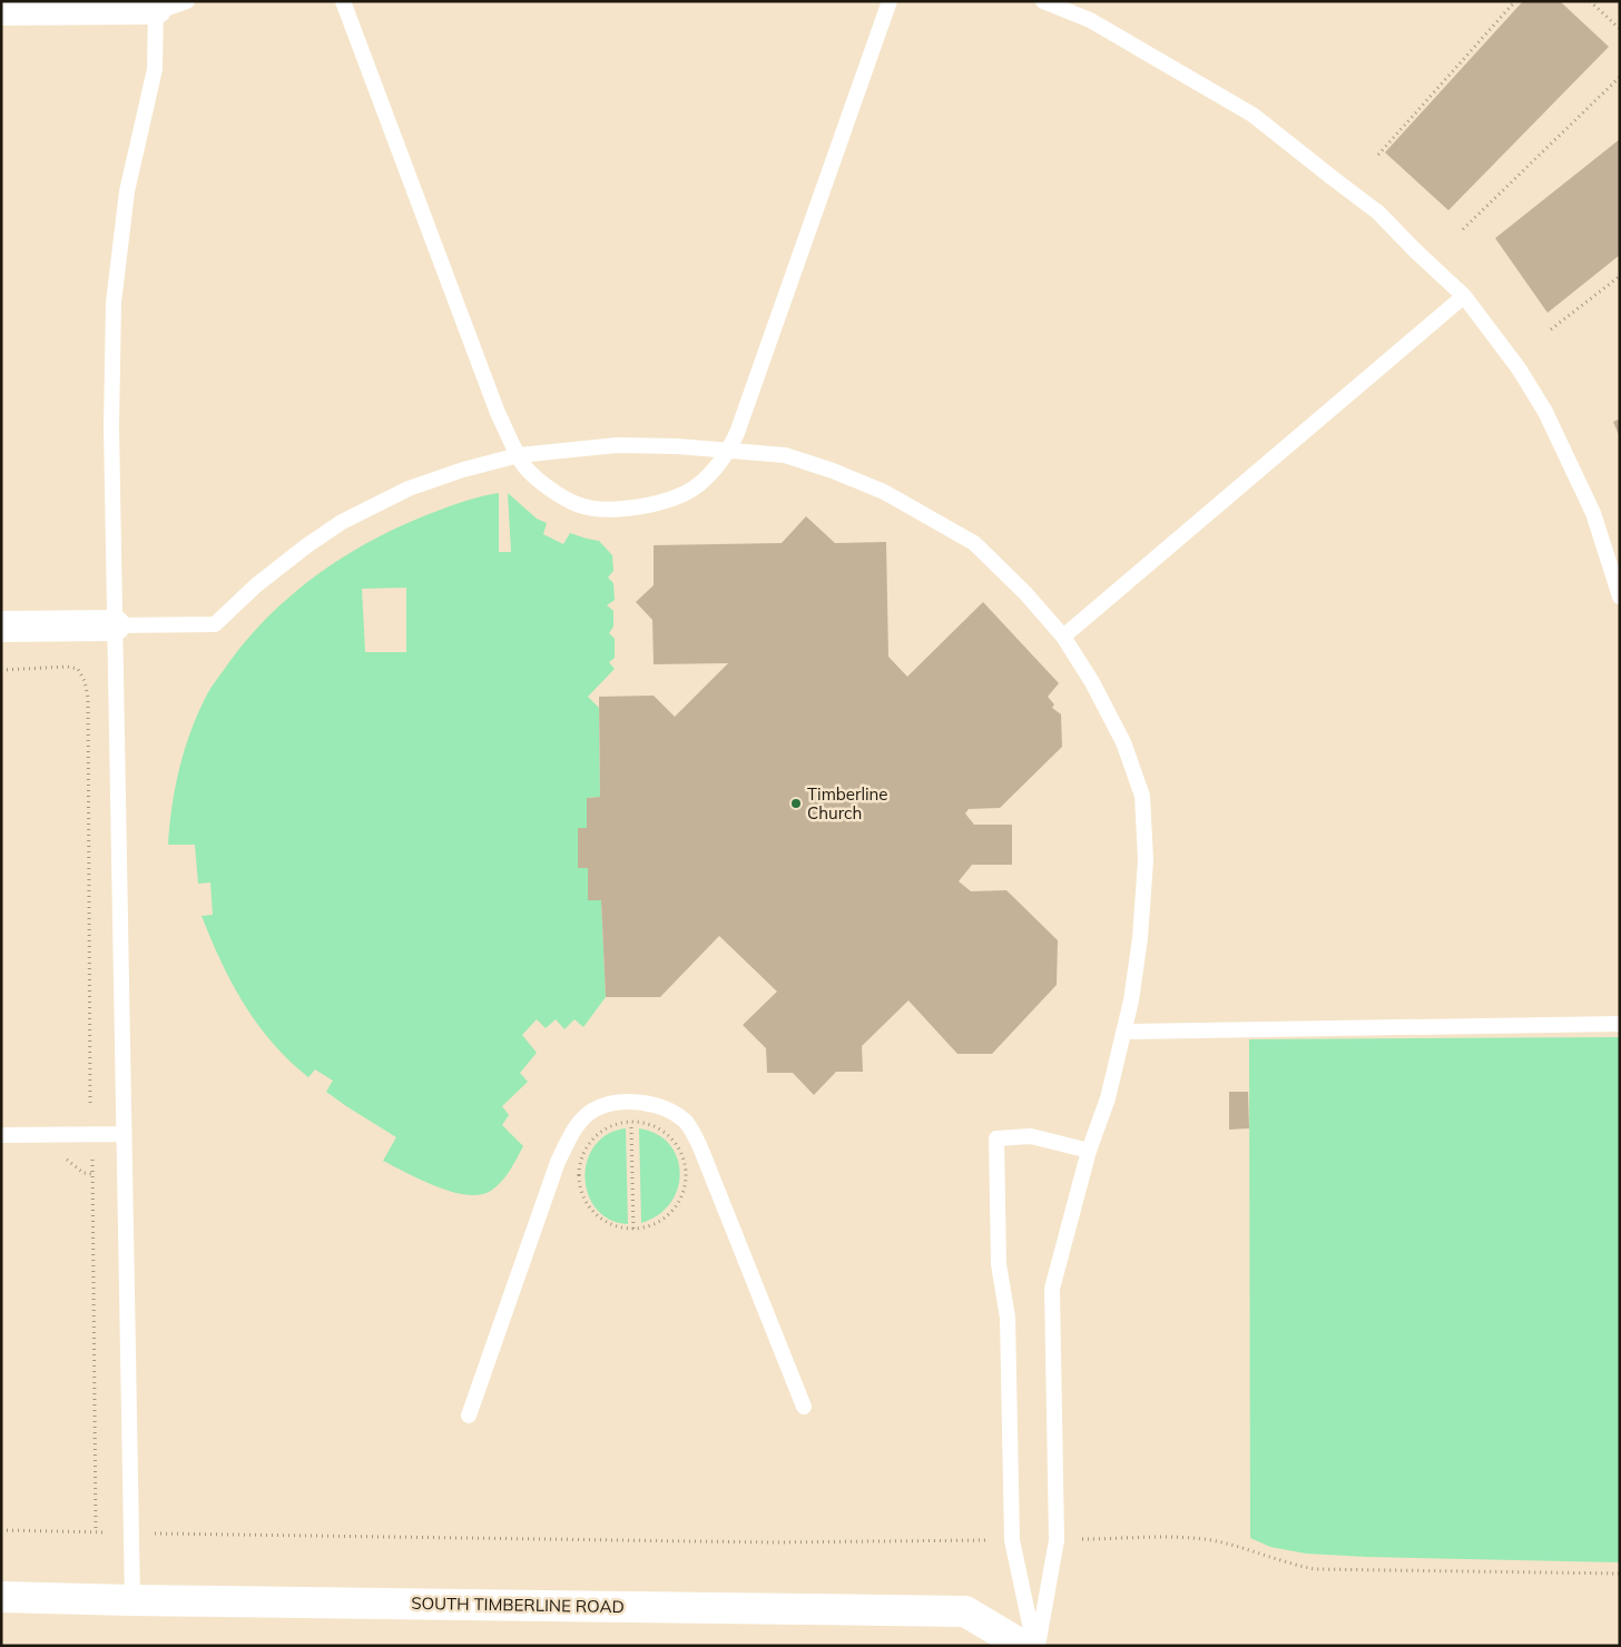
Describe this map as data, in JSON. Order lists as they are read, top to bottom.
{
  "streets": {
    "main road": ["SOUTH TIMBERLINE ROAD"]
  },
  "places": ["Timberline Church"]
}
